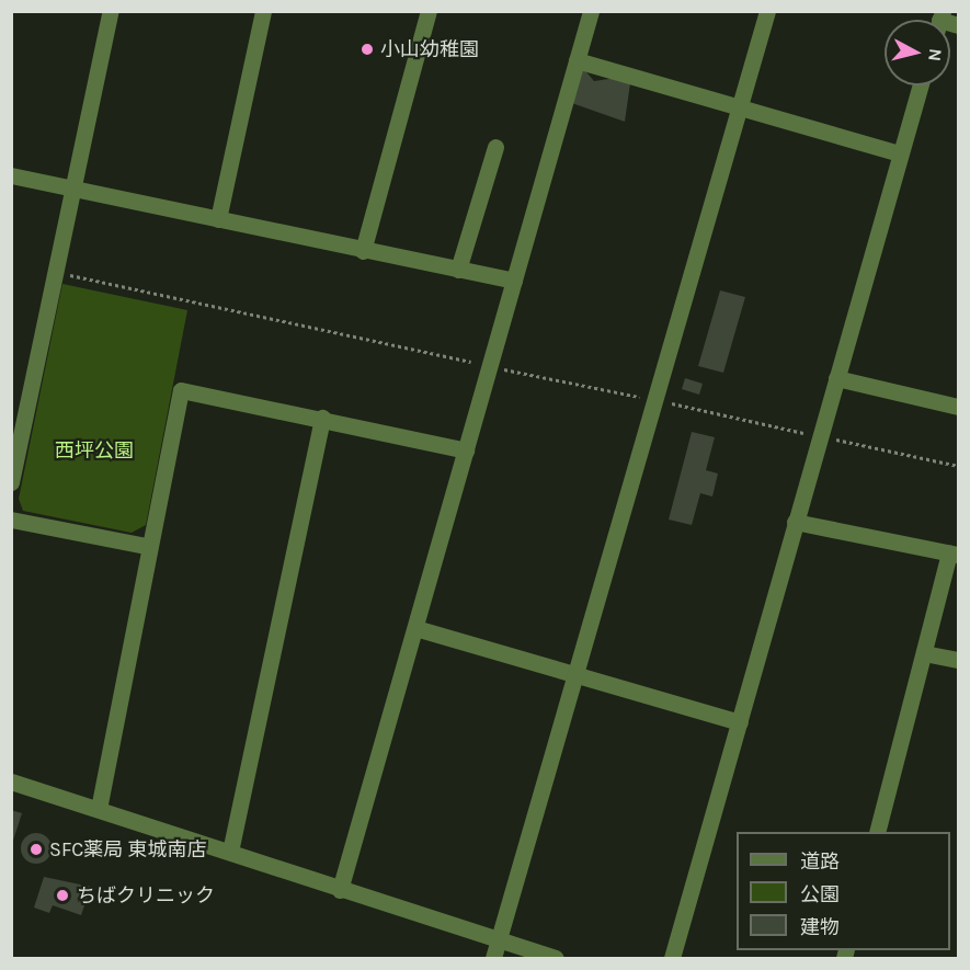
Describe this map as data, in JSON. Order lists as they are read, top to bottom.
{
  "parks": ["西坪公園"],
  "places": ["小山幼稚園", "SFC薬局 東城南店", "ちばクリニック"],
  "legend": ["道路", "公園", "建物"],
  "north": "right"
}
